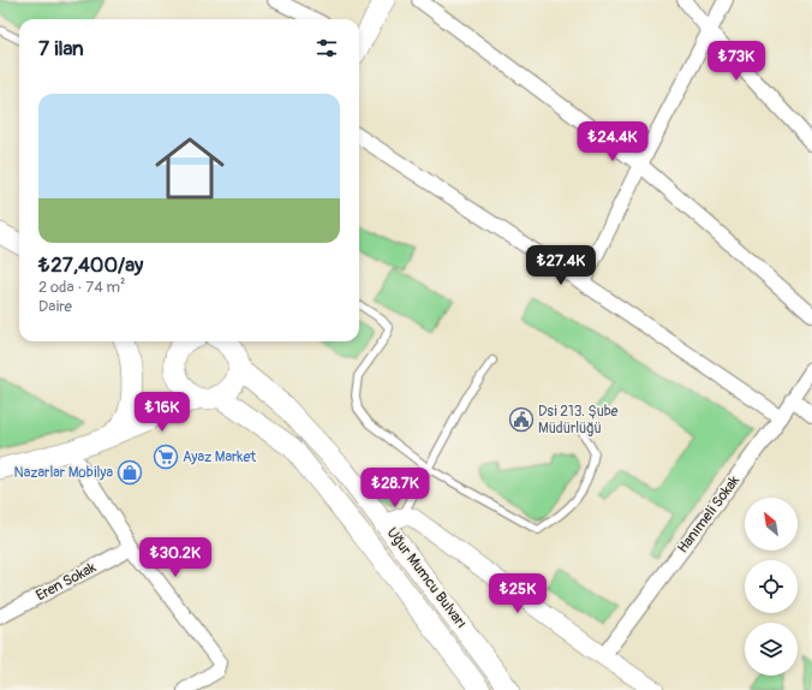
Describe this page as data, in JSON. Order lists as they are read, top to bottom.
{
  "streets": {
    "main road": ["Uğur Mumcu Bulvarı"],
    "street": ["Hanımeli Sokak", "Eren Sokak"]
  },
  "places": {
    "public building": ["Dsi 213. Şube Müdürlüğü"],
    "supermarket": ["Ayaz Market"],
    "shop": ["Nazarlar Mobilya"]
  },
  "north": "top left",
  "page": {
    "heading": "7 ilan",
    "price": [
      "₺73K",
      "₺24.4K",
      "₺27.4K",
      "₺16K",
      "₺28.7K",
      "₺30.2K",
      "₺25K"
    ],
    "list": [
      {
        "name": "₺27,400/ay",
        "note": "2 oda · 74 m² · Daire"
      }
    ]
  }
}
